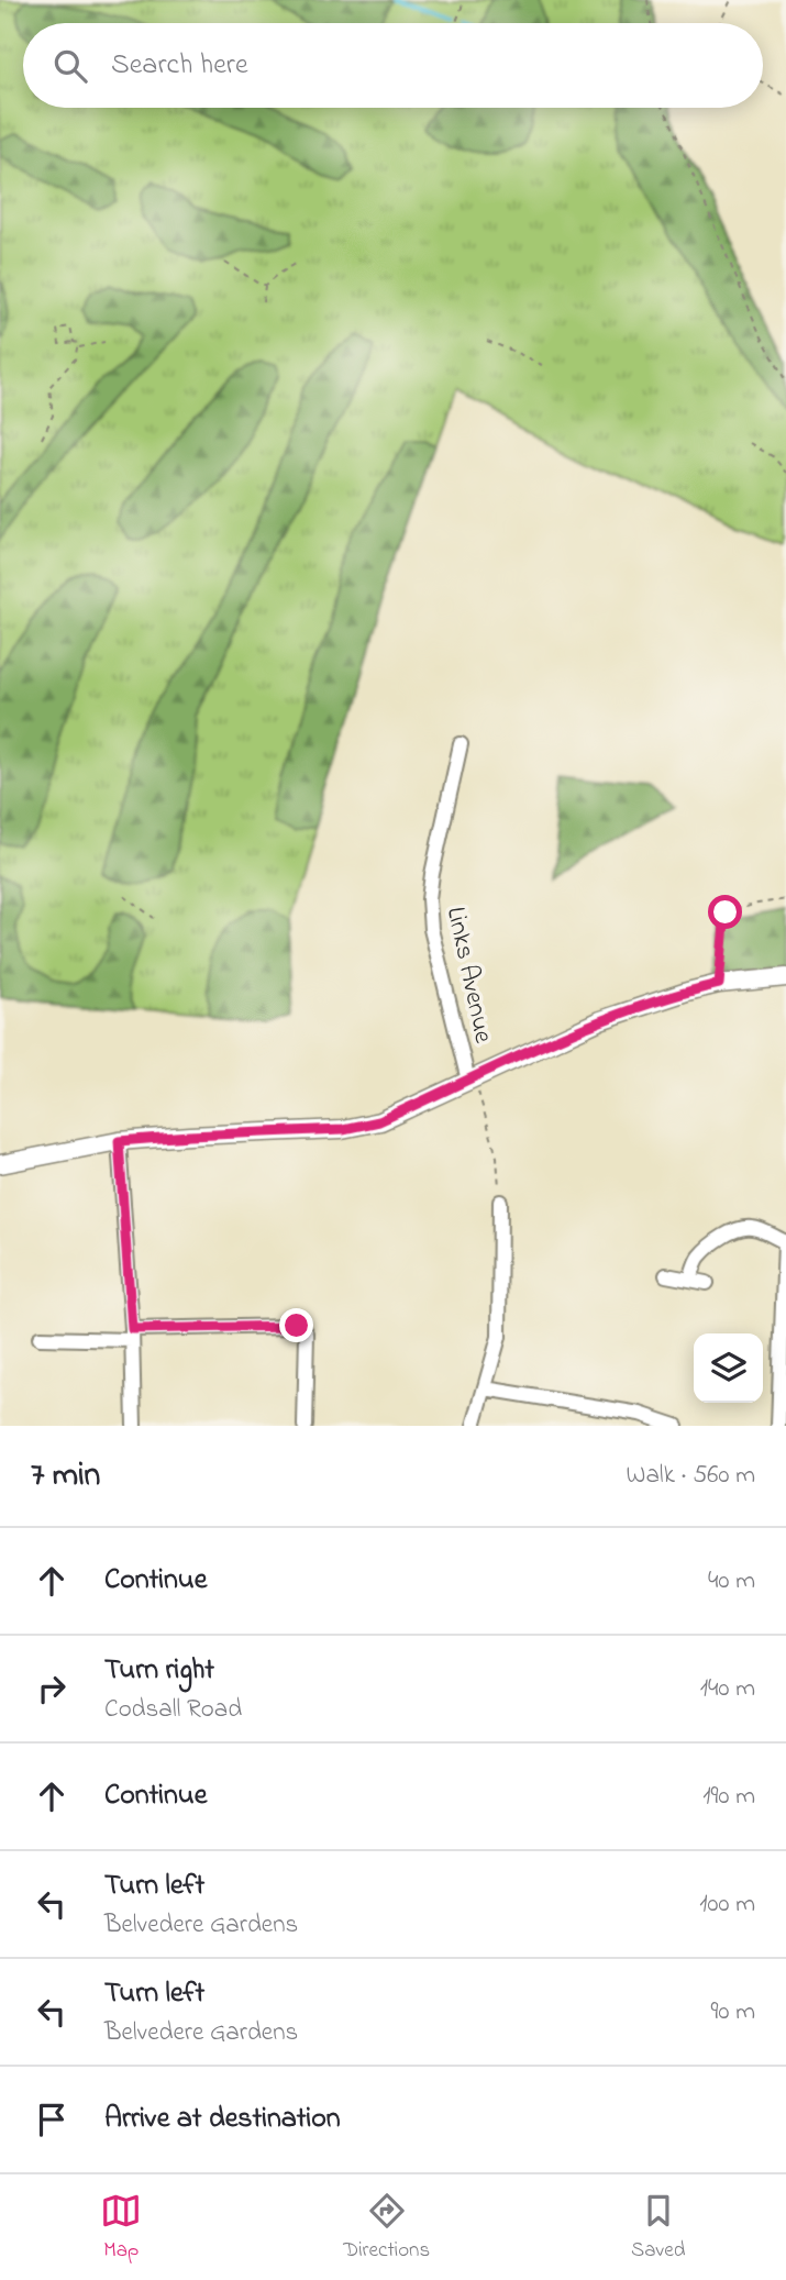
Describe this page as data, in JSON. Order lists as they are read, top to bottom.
{
  "streets": {
    "street": ["Links Avenue"]
  },
  "page": {
    "search": "Search here",
    "heading": ["7 min", "Walk · 560 m"],
    "list": [
      ["Continue", "40 m"],
      ["Turn right", "Codsall Road", "140 m"],
      ["Continue", "190 m"],
      ["Turn left", "Belvedere Gardens", "100 m"],
      ["Turn left", "Belvedere Gardens", "90 m"],
      "Arrive at destination"
    ],
    "nav": ["Map", "Directions", "Saved"]
  }
}
